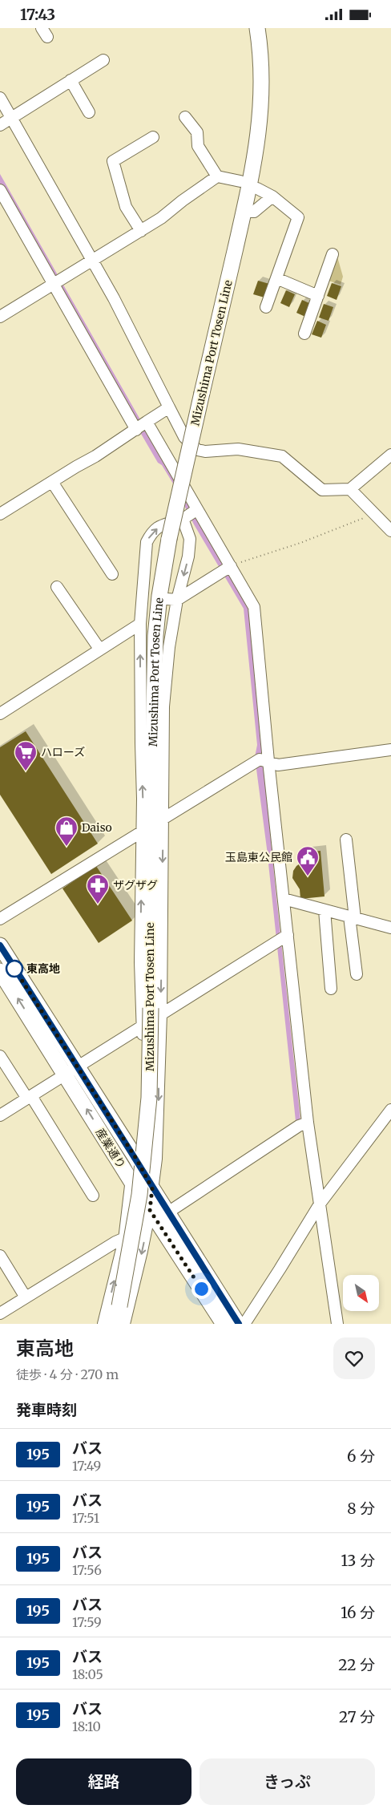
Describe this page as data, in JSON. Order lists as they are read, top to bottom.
{
  "streets": {
    "main road": ["Mizushima Port Tosen Line", "産業通り"]
  },
  "places": {
    "supermarket": ["ハローズ"],
    "shop": ["Daiso"],
    "public building": ["玉島東公民館"],
    "pharmacy": ["ザグザグ"],
    "other": ["東高地"]
  },
  "lines": ["bus line 195"],
  "north": "bottom right",
  "page": {
    "status": "17:43",
    "heading": [
      ["東高地", "徒歩 · 4 分 · 270 m"],
      "発車時刻"
    ],
    "list": [
      {
        "mark": "195",
        "name": "バス",
        "note": "17:49",
        "value": "6 分"
      },
      {
        "mark": "195",
        "name": "バス",
        "note": "17:51",
        "value": "8 分"
      },
      {
        "mark": "195",
        "name": "バス",
        "note": "17:56",
        "value": "13 分"
      },
      {
        "mark": "195",
        "name": "バス",
        "note": "17:59",
        "value": "16 分"
      },
      {
        "mark": "195",
        "name": "バス",
        "note": "18:05",
        "value": "22 分"
      },
      {
        "mark": "195",
        "name": "バス",
        "note": "18:10",
        "value": "27 分"
      }
    ],
    "buttons": ["経路", "きっぷ"]
  }
}
